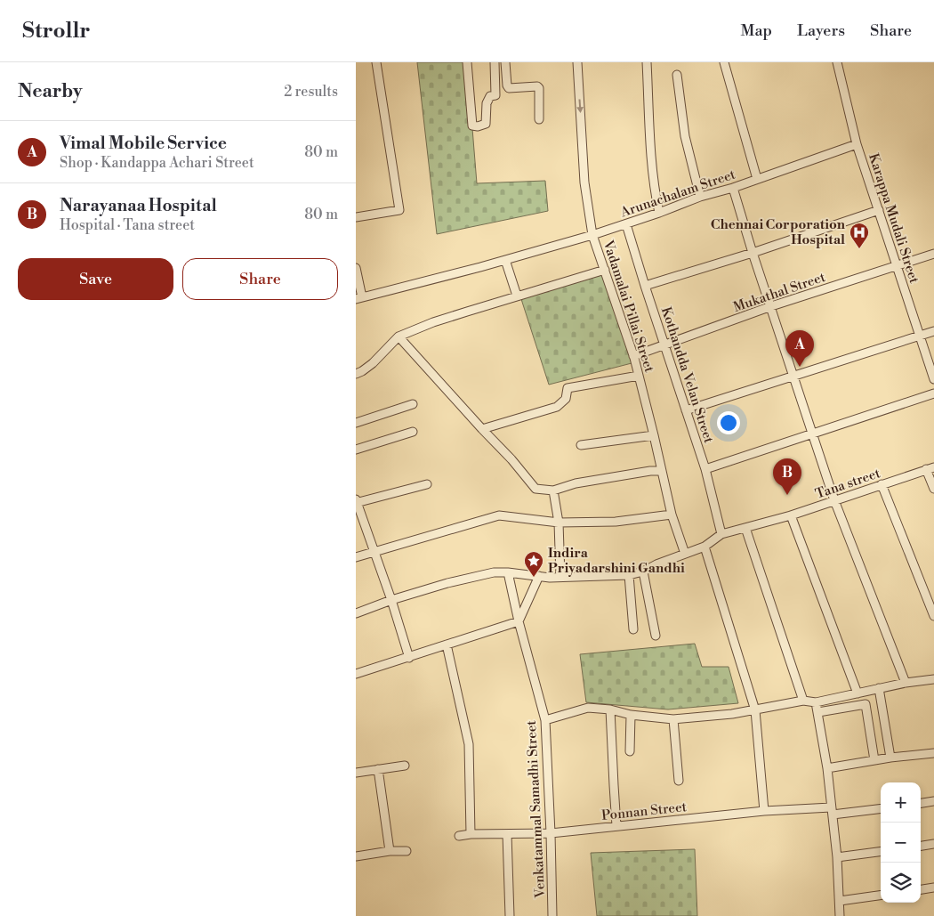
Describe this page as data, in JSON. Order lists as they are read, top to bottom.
{
  "streets": {
    "street": [
      "Arunachalam Street",
      "Karappa Mudali Street",
      "Mukathal Street",
      "Vadamalai Pillai Street",
      "Kothandda Velan Street",
      "Tana street",
      "Venkatammal Samadhi Street",
      "Ponnan Street"
    ]
  },
  "crossings": [
    ["Arunachalam Street", "Karappa Mudali Street"],
    ["Arunachalam Street", "Vadamalai Pillai Street"],
    ["Arunachalam Street", "Kothandda Velan Street"],
    ["Karappa Mudali Street", "Mukathal Street"],
    ["Mukathal Street", "Vadamalai Pillai Street"],
    ["Mukathal Street", "Kothandda Velan Street"],
    ["Vadamalai Pillai Street", "Tana street"],
    ["Kothandda Velan Street", "Tana street"],
    ["Tana street", "Venkatammal Samadhi Street"],
    ["Venkatammal Samadhi Street", "Ponnan Street"]
  ],
  "places": {
    "hospital": ["Chennai Corporation Hospital"],
    "place": ["Indira Priyadarshini Gandhi"]
  },
  "page": {
    "header": "Strollr",
    "nav": ["Map", "Layers", "Share"],
    "heading": ["Nearby", "2 results"],
    "list": [
      {
        "mark": "A",
        "name": "Vimal Mobile Service",
        "note": "Shop · Kandappa Achari Street",
        "value": "80 m"
      },
      {
        "mark": "B",
        "name": "Narayanaa Hospital",
        "note": "Hospital · Tana street",
        "value": "80 m"
      }
    ],
    "buttons": ["Save", "Share"],
    "pins": ["A", "B"],
    "map_buttons": ["+", "−"]
  }
}
